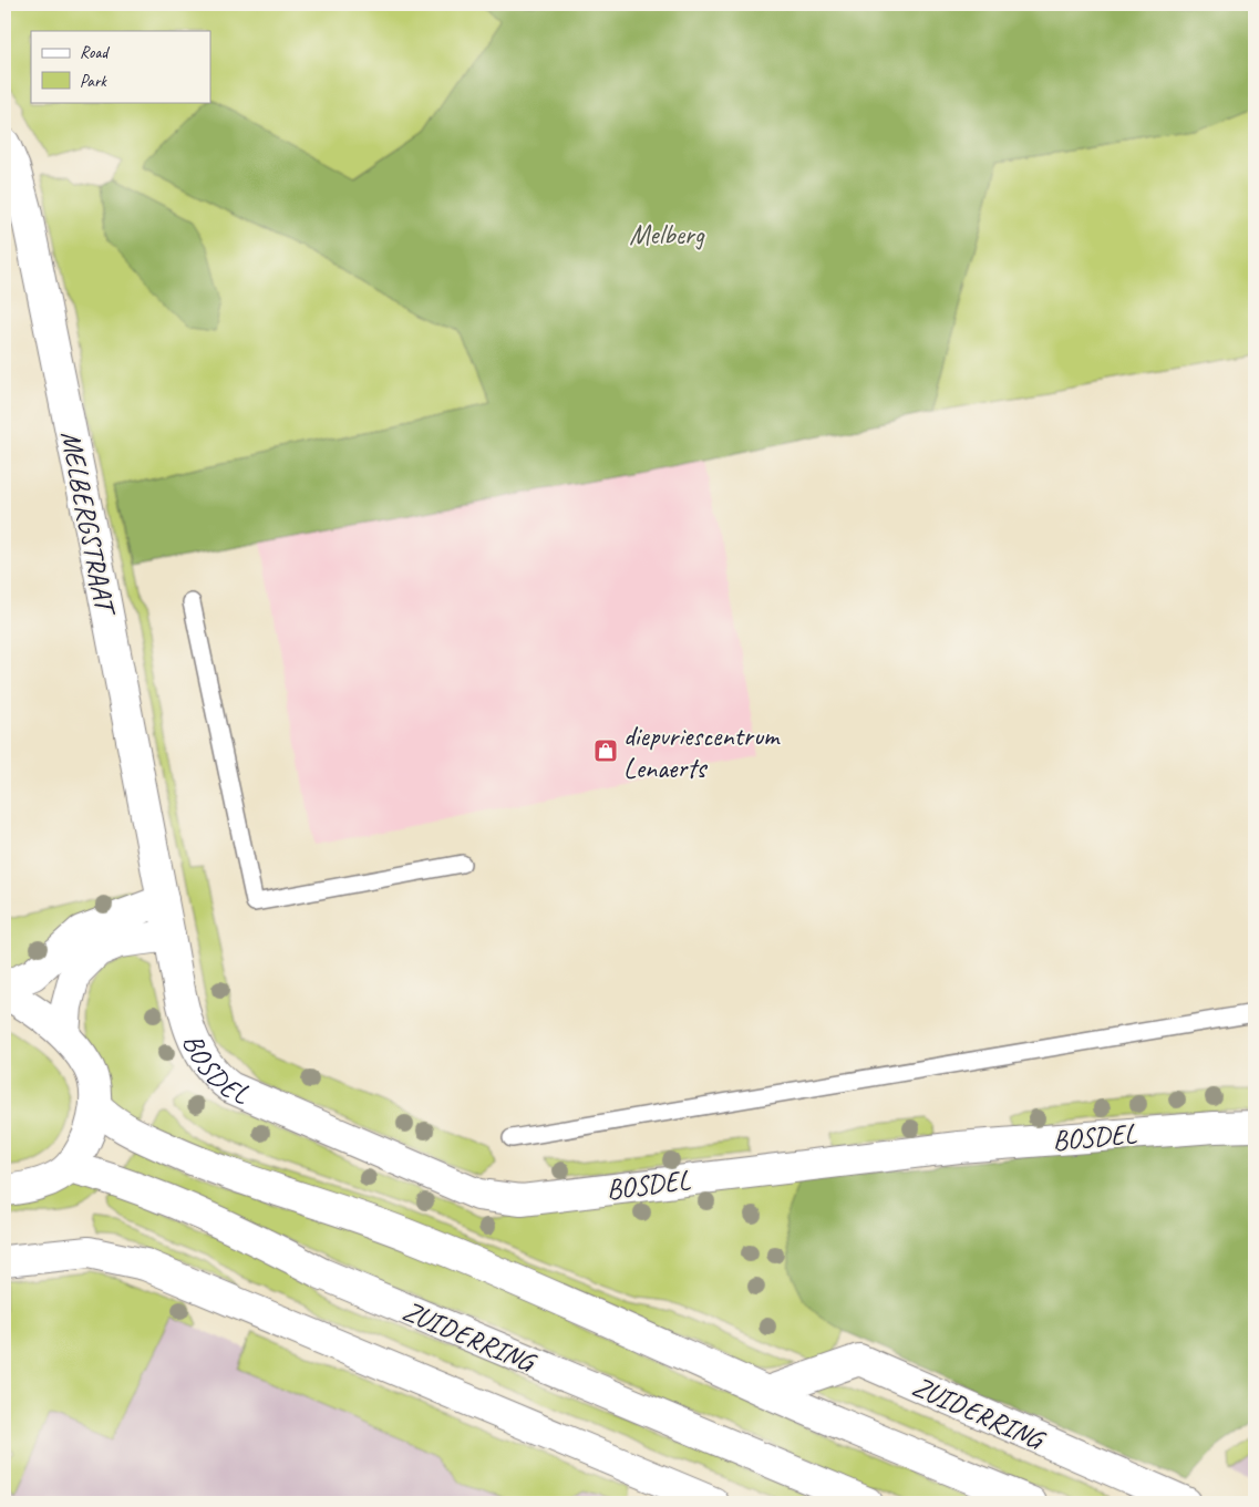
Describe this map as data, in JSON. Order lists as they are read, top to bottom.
{
  "streets": {
    "street": ["MELBERGSTRAAT", "BOSDEL", "ZUIDERRING"]
  },
  "crossings": [
    ["MELBERGSTRAAT", "BOSDEL"]
  ],
  "parks": ["Melberg"],
  "places": {
    "shop": ["diepvriescentrum Lenaerts"]
  },
  "legend": ["Road", "Park"]
}
